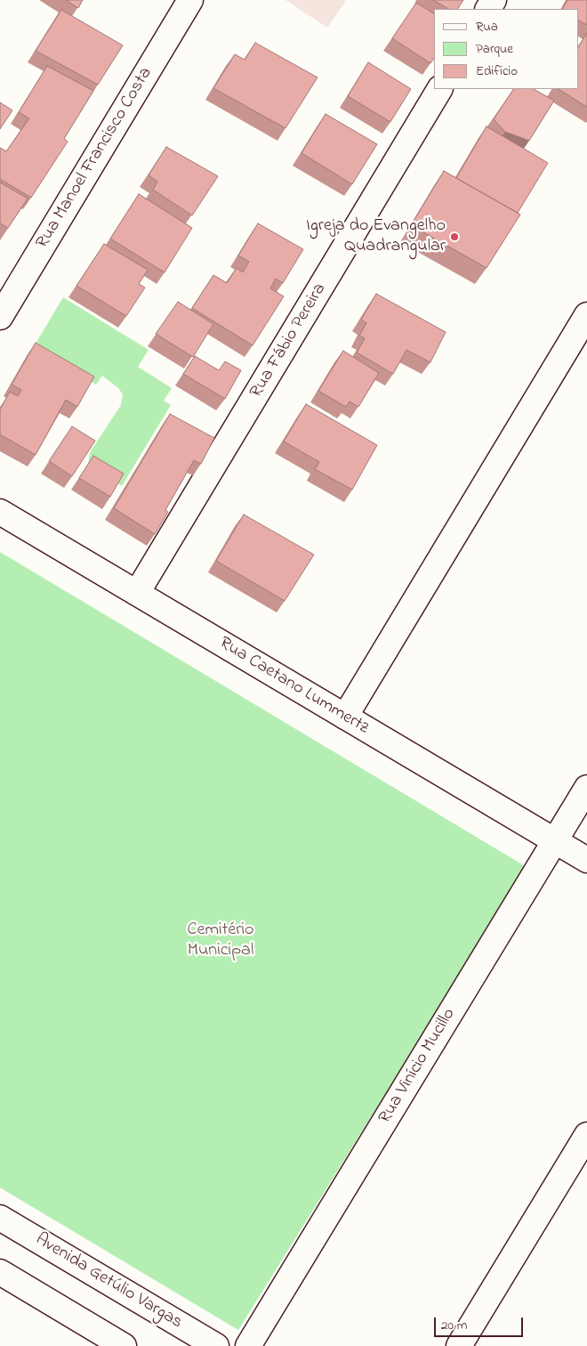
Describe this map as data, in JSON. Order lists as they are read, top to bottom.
{
  "streets": {
    "street": [
      "Rua Manoel Francisco Costa",
      "Rua Fábio Pereira",
      "Rua Caetano Lummertz",
      "Rua Vinício Mucillo",
      "Avenida Getúlio Vargas"
    ]
  },
  "crossings": [
    ["Rua Fábio Pereira", "Rua Caetano Lummertz"],
    ["Rua Caetano Lummertz", "Rua Vinício Mucillo"]
  ],
  "parks": ["Cemitério Municipal"],
  "places": ["Igreja do Evangelho Quadrangular"],
  "legend": ["Rua", "Parque", "Edifício"],
  "scale_bar": "20 m"
}
